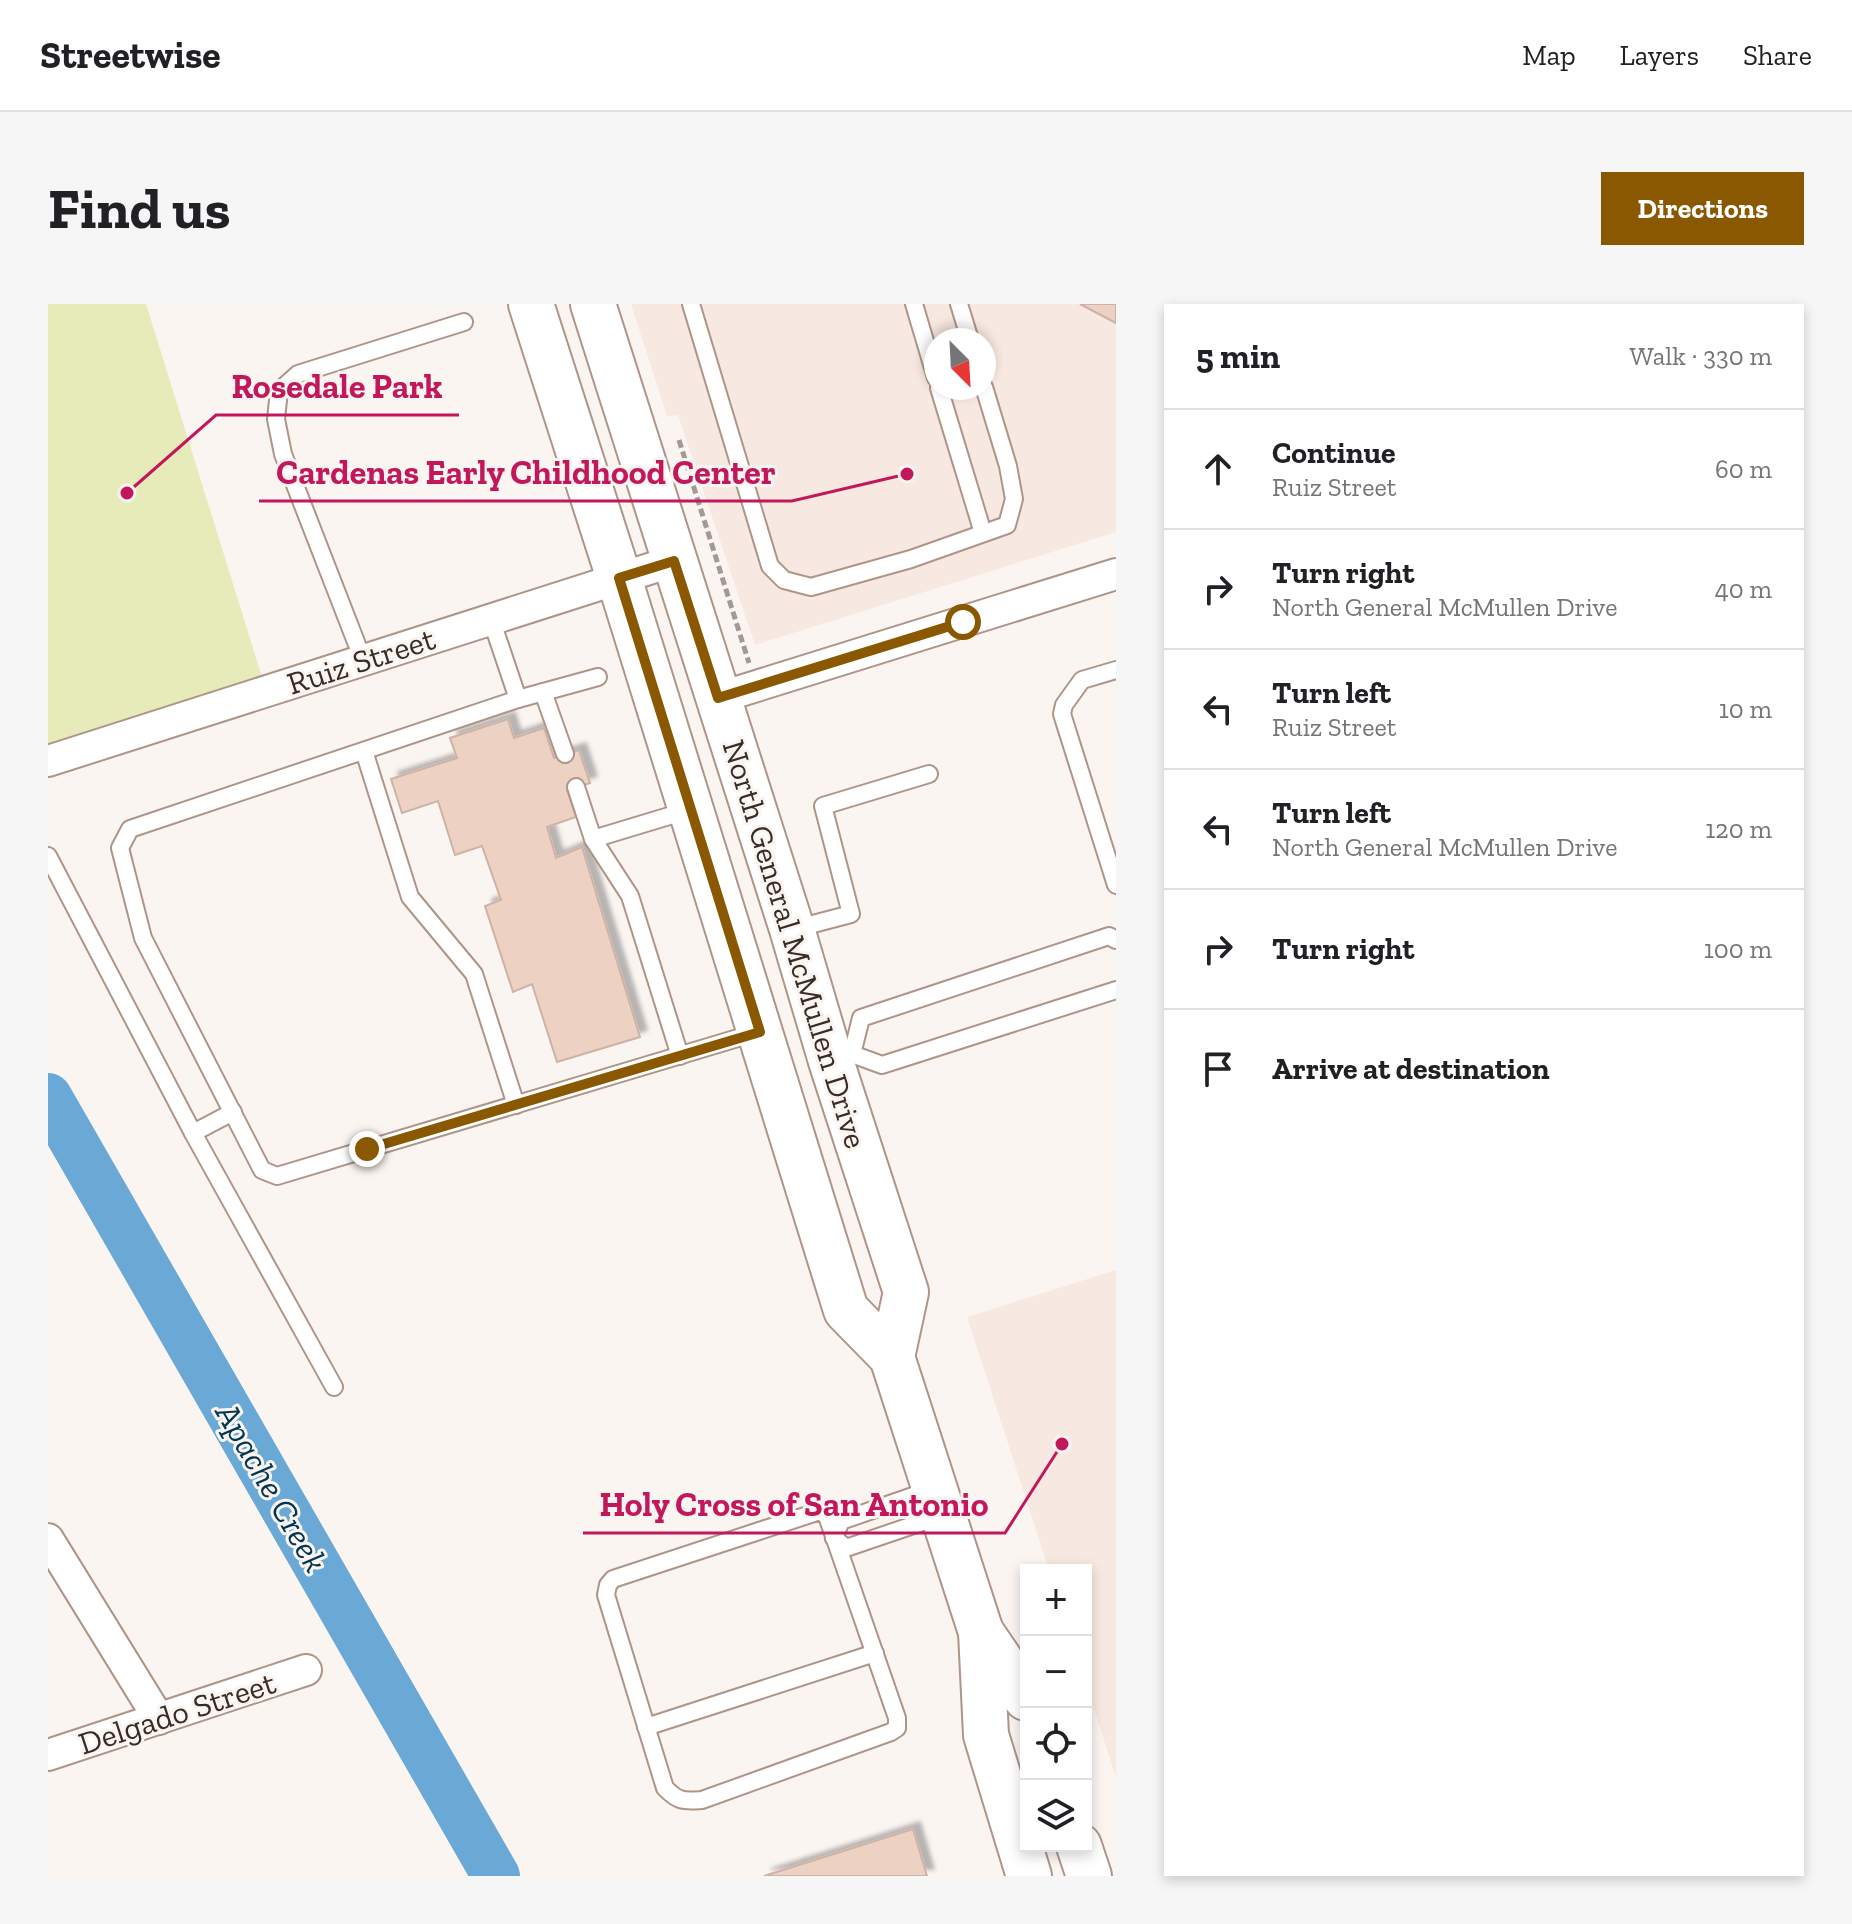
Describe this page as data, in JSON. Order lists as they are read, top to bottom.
{
  "streets": {
    "main road": ["North General McMullen Drive"],
    "street": ["Ruiz Street", "Delgado Street"]
  },
  "crossings": [
    ["Ruiz Street", "North General McMullen Drive"]
  ],
  "water": ["Apache Creek"],
  "places": ["Cardenas Early Childhood Center", "Rosedale Park", "Holy Cross of San Antonio"],
  "north": "bottom right",
  "page": {
    "header": "Streetwise",
    "nav": ["Map", "Layers", "Share"],
    "buttons": "Directions",
    "title": "Find us",
    "heading": ["5 min", "Walk · 330 m"],
    "list": [
      ["Continue", "Ruiz Street", "60 m"],
      ["Turn right", "North General McMullen Drive", "40 m"],
      ["Turn left", "Ruiz Street", "10 m"],
      ["Turn left", "North General McMullen Drive", "120 m"],
      ["Turn right", "100 m"],
      "Arrive at destination"
    ],
    "map_buttons": ["+", "−"]
  }
}
